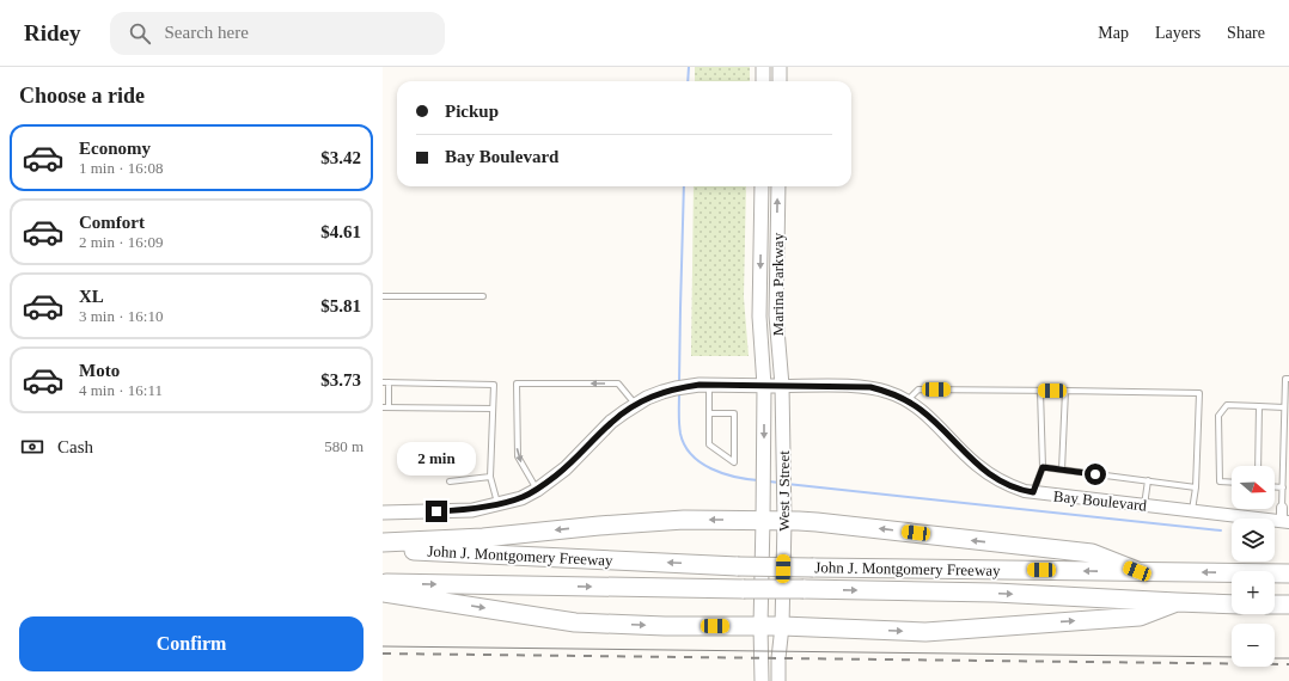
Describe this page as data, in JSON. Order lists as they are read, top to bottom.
{
  "streets": {
    "highway": ["John J. Montgomery Freeway"],
    "main road": ["Marina Parkway", "West J Street", "Bay Boulevard"]
  },
  "crossings": [
    ["Marina Parkway", "West J Street"],
    ["Marina Parkway", "Bay Boulevard"],
    ["West J Street", "Bay Boulevard"]
  ],
  "north": "right",
  "page": {
    "header": "Ridey",
    "search": "Search here",
    "nav": ["Map", "Layers", "Share"],
    "heading": "Choose a ride",
    "banner": ["Pickup", "Bay Boulevard"],
    "list": [
      {
        "name": "Economy",
        "note": "1 min · 16:08",
        "value": "$3.42"
      },
      {
        "name": "Comfort",
        "note": "2 min · 16:09",
        "value": "$4.61"
      },
      {
        "name": "XL",
        "note": "3 min · 16:10",
        "value": "$5.81"
      },
      {
        "name": "Moto",
        "note": "4 min · 16:11",
        "value": "$3.73"
      }
    ],
    "pay": ["Cash", "580 m"],
    "bubble": "2 min",
    "map_buttons": ["+", "−"],
    "buttons": "Confirm"
  }
}
